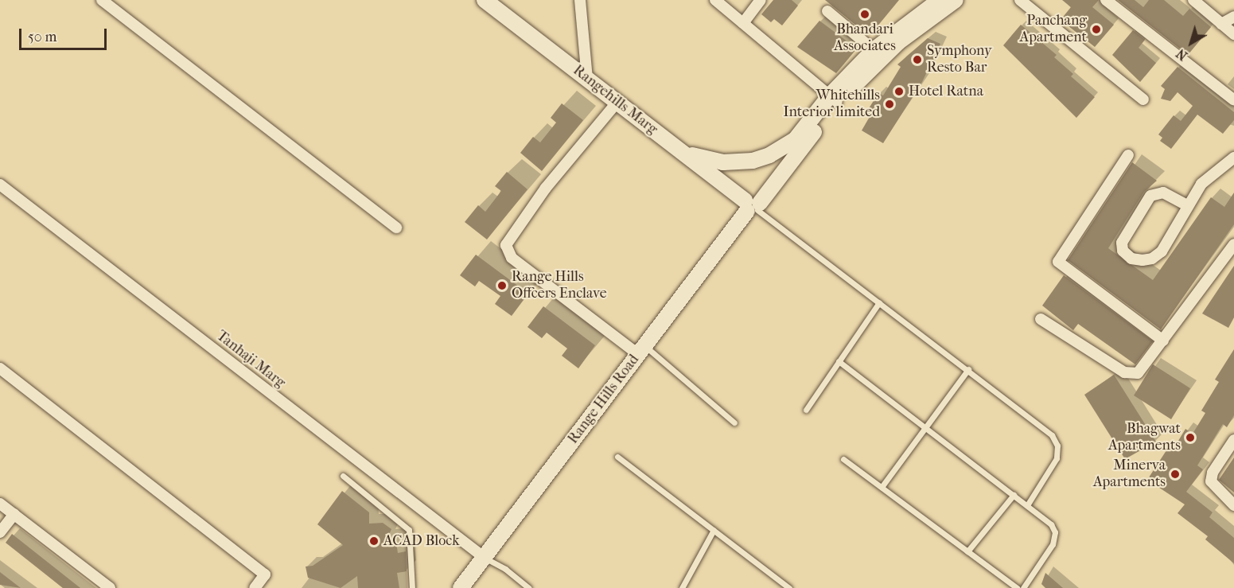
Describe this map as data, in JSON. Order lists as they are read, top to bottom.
{
  "streets": {
    "main road": ["Rangehills Marg", "Range Hills Road"],
    "street": ["Tanhaji Marg"]
  },
  "crossings": [
    ["Rangehills Marg", "Range Hills Road"],
    ["Tanhaji Marg", "Range Hills Road"]
  ],
  "places": [
    "Bhandari Associates",
    "Panchang Apartment",
    "Symphony Resto Bar",
    "Hotel Ratna",
    "Whitehills Interior limited",
    "Range Hills Offcers Enclave",
    "Bhagwat Apartments",
    "Minerva Apartments",
    "ACAD Block"
  ],
  "scale_bar": "50 m",
  "north": "bottom left"
}
